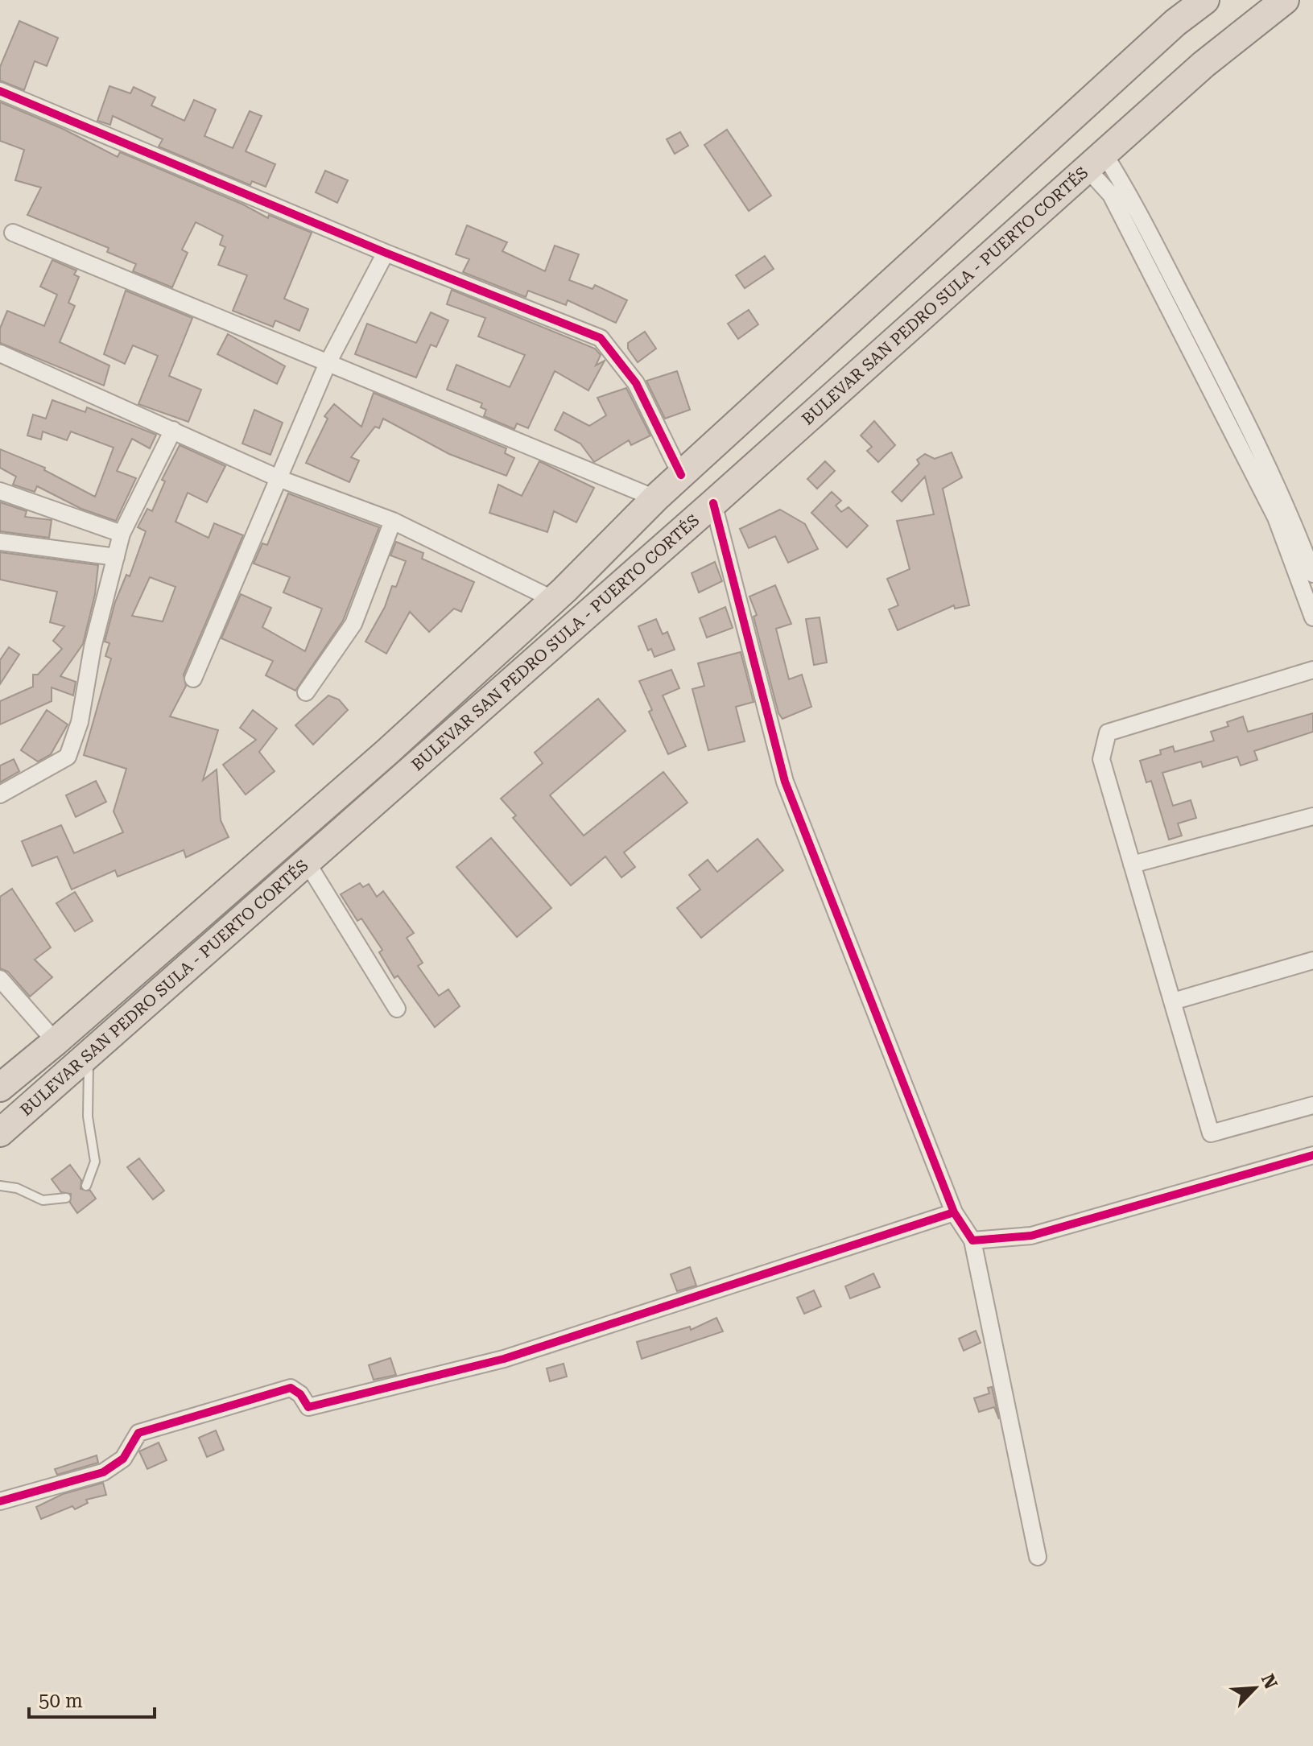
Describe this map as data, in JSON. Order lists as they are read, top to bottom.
{
  "streets": {
    "highway": ["BULEVAR SAN PEDRO SULA - PUERTO CORTÉS"]
  },
  "scale_bar": "50 m",
  "north": "top right"
}
